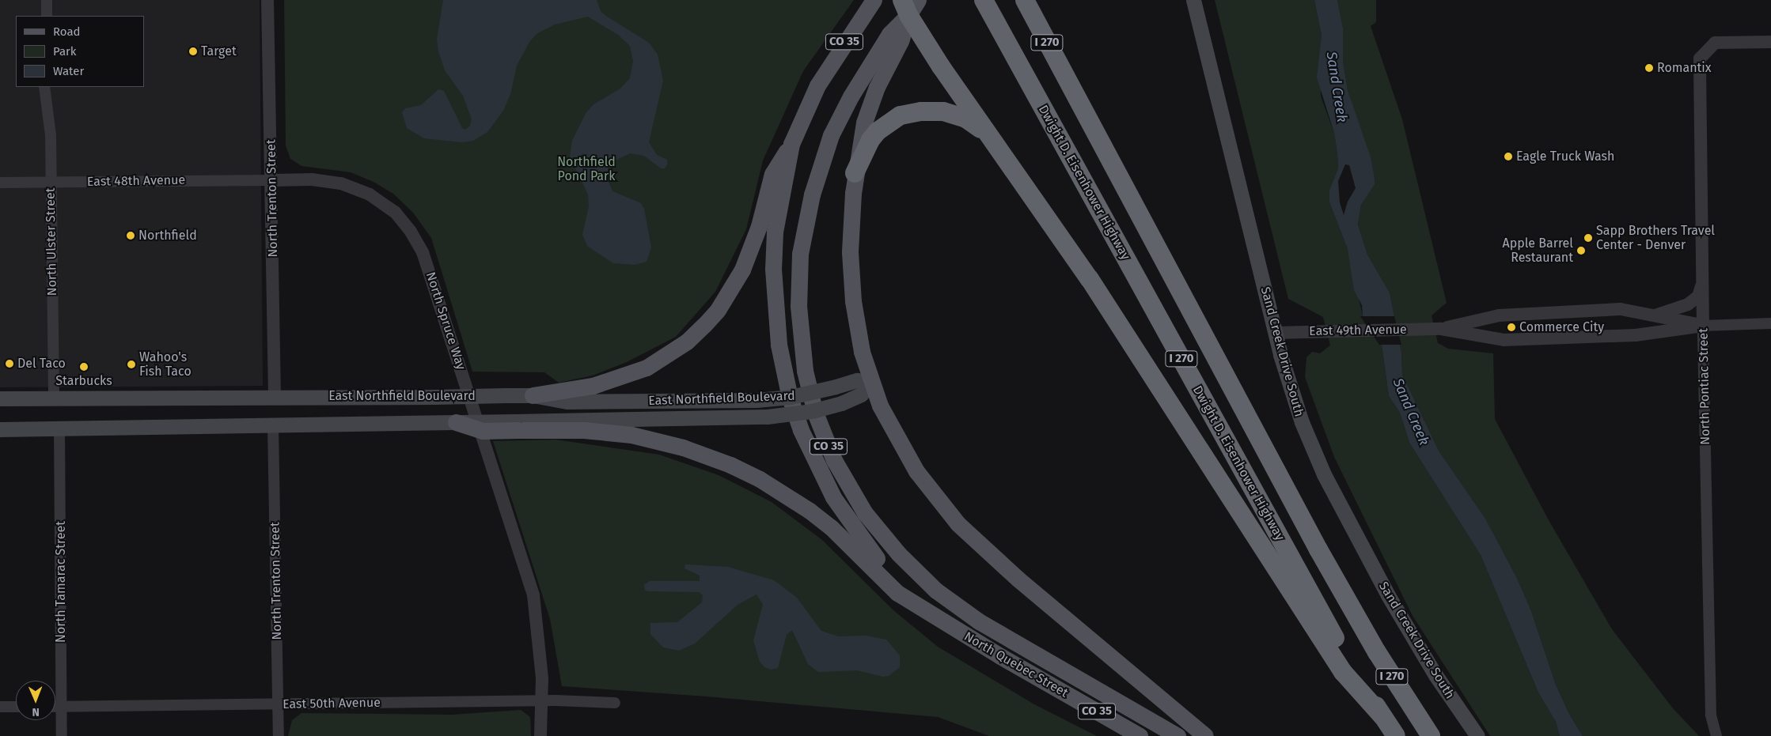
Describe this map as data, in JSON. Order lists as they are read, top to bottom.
{
  "streets": {
    "highway": ["I 270", "Dwight D. Eisenhower Highway"],
    "main road": [
      "CO 35",
      "Sand Creek Drive South",
      "East Northfield Boulevard",
      "North Quebec Street"
    ],
    "street": [
      "East 48th Avenue",
      "North Trenton Street",
      "North Ulster Street",
      "North Spruce Way",
      "East 49th Avenue",
      "North Pontiac Street",
      "North Tamarac Street",
      "East 50th Avenue"
    ]
  },
  "crossings": [
    ["CO 35", "North Quebec Street"],
    ["East 48th Avenue", "North Trenton Street"],
    ["East 48th Avenue", "North Ulster Street"],
    ["East 48th Avenue", "North Spruce Way"],
    ["North Trenton Street", "North Spruce Way"],
    ["North Trenton Street", "East Northfield Boulevard"],
    ["North Trenton Street", "East 50th Avenue"],
    ["North Ulster Street", "East Northfield Boulevard"],
    ["North Spruce Way", "East 50th Avenue"],
    ["East 49th Avenue", "Sand Creek Drive South"],
    ["East 49th Avenue", "North Pontiac Street"],
    ["East Northfield Boulevard", "North Tamarac Street"],
    ["North Tamarac Street", "East 50th Avenue"]
  ],
  "water": ["Sand Creek"],
  "parks": ["Northfield Pond Park"],
  "places": [
    "Target",
    "Romantix",
    "Eagle Truck Wash",
    "Northfield",
    "Sapp Brothers Travel Center - Denver",
    "Apple Barrel Restaurant",
    "Commerce City",
    "Del Taco",
    "Wahoo's Fish Taco",
    "Starbucks"
  ],
  "legend": ["Road", "Park", "Water"],
  "north": "bottom"
}
